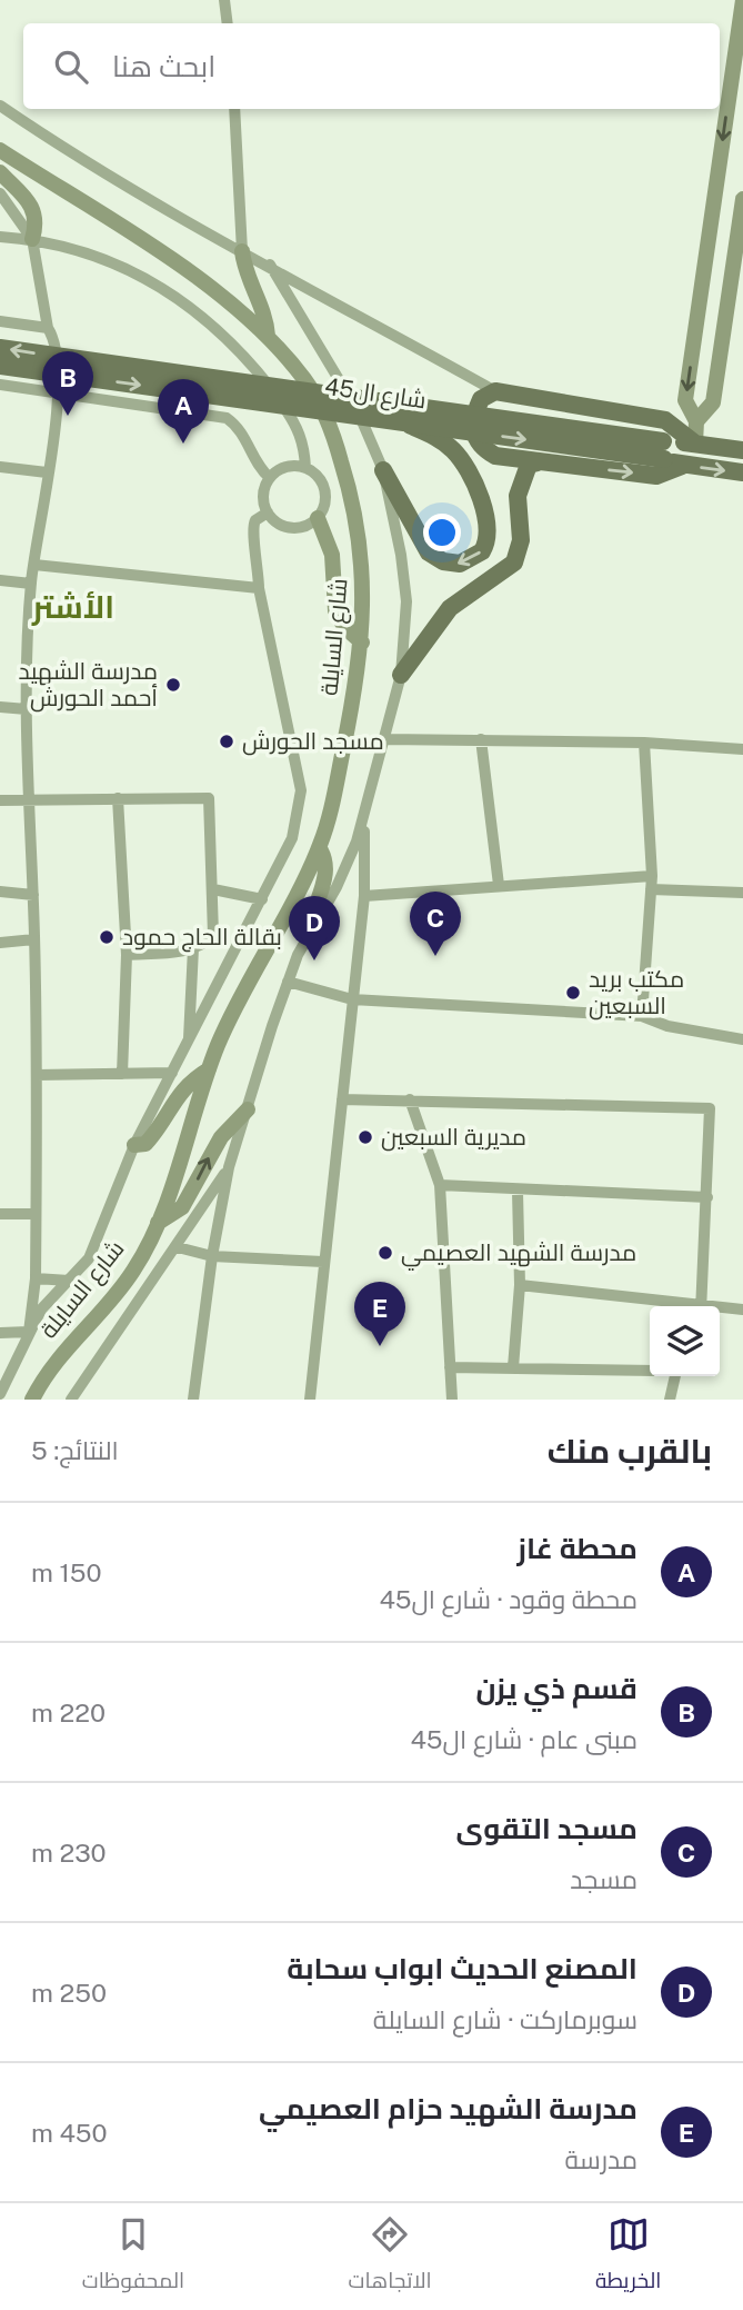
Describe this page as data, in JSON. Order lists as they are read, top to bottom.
{
  "streets": {
    "main road": ["شارع ال45", "شارع السايلة"]
  },
  "districts": ["الأشتر"],
  "places": [
    "مدرسة الشهيد أحمد الحورش",
    "مسجد الحورش",
    "بقالة الحاج حمود",
    "مكتب بريد السبعين",
    "مديرية السبعين",
    "مدرسة الشهيد العصيمي"
  ],
  "page": {
    "search": "ابحث هنا",
    "pins": [
      "B",
      "A",
      "C",
      "D",
      "E"
    ],
    "heading": ["بالقرب منك", "النتائج: 5"],
    "list": [
      {
        "mark": "A",
        "name": "محطة غاز",
        "note": "محطة وقود · شارع ال45",
        "value": "150 m"
      },
      {
        "mark": "B",
        "name": "قسم ذي يزن",
        "note": "مبنى عام · شارع ال45",
        "value": "220 m"
      },
      {
        "mark": "C",
        "name": "مسجد التقوى",
        "note": "مسجد",
        "value": "230 m"
      },
      {
        "mark": "D",
        "name": "المصنع الحديث ابواب سحابة",
        "note": "سوبرماركت · شارع السايلة",
        "value": "250 m"
      },
      {
        "mark": "E",
        "name": "مدرسة الشهيد حزام العصيمي",
        "note": "مدرسة",
        "value": "450 m"
      }
    ],
    "nav": ["الخريطة", "الاتجاهات", "المحفوظات"]
  }
}
